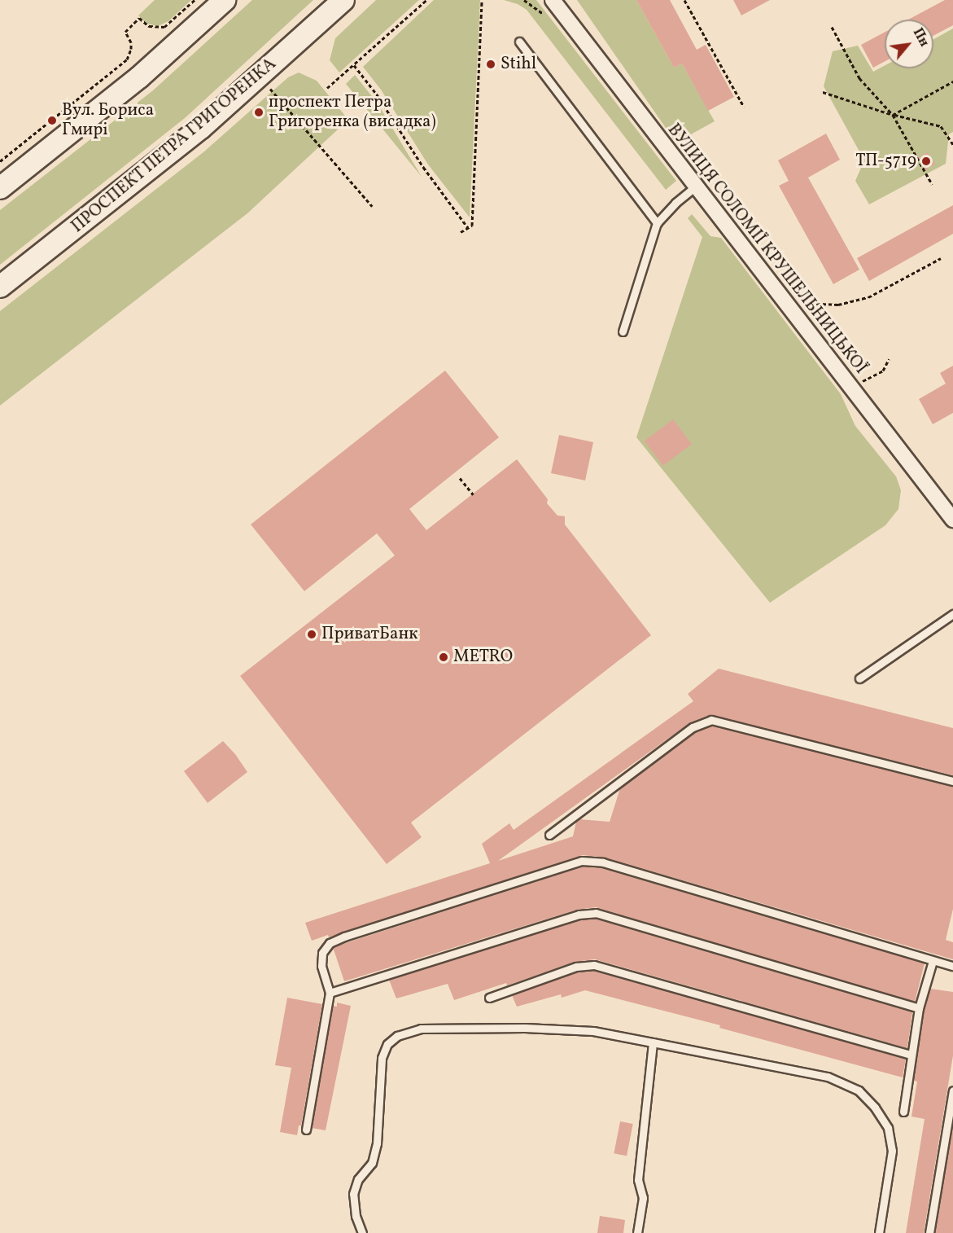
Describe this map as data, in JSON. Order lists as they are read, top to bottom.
{
  "streets": {
    "street": ["ПРОСПЕКТ ПЕТРА ГРИГОРЕНКА", "ВУЛИЦЯ СОЛОМІЇ КРУШЕЛЬНИЦЬКОЇ"]
  },
  "places": [
    "Stihl",
    "проспект Петра Григоренка (висадка)",
    "Вул. Бориса Гмирі",
    "ТП-5719",
    "ПриватБанк",
    "METRO"
  ],
  "north": "top right"
}
